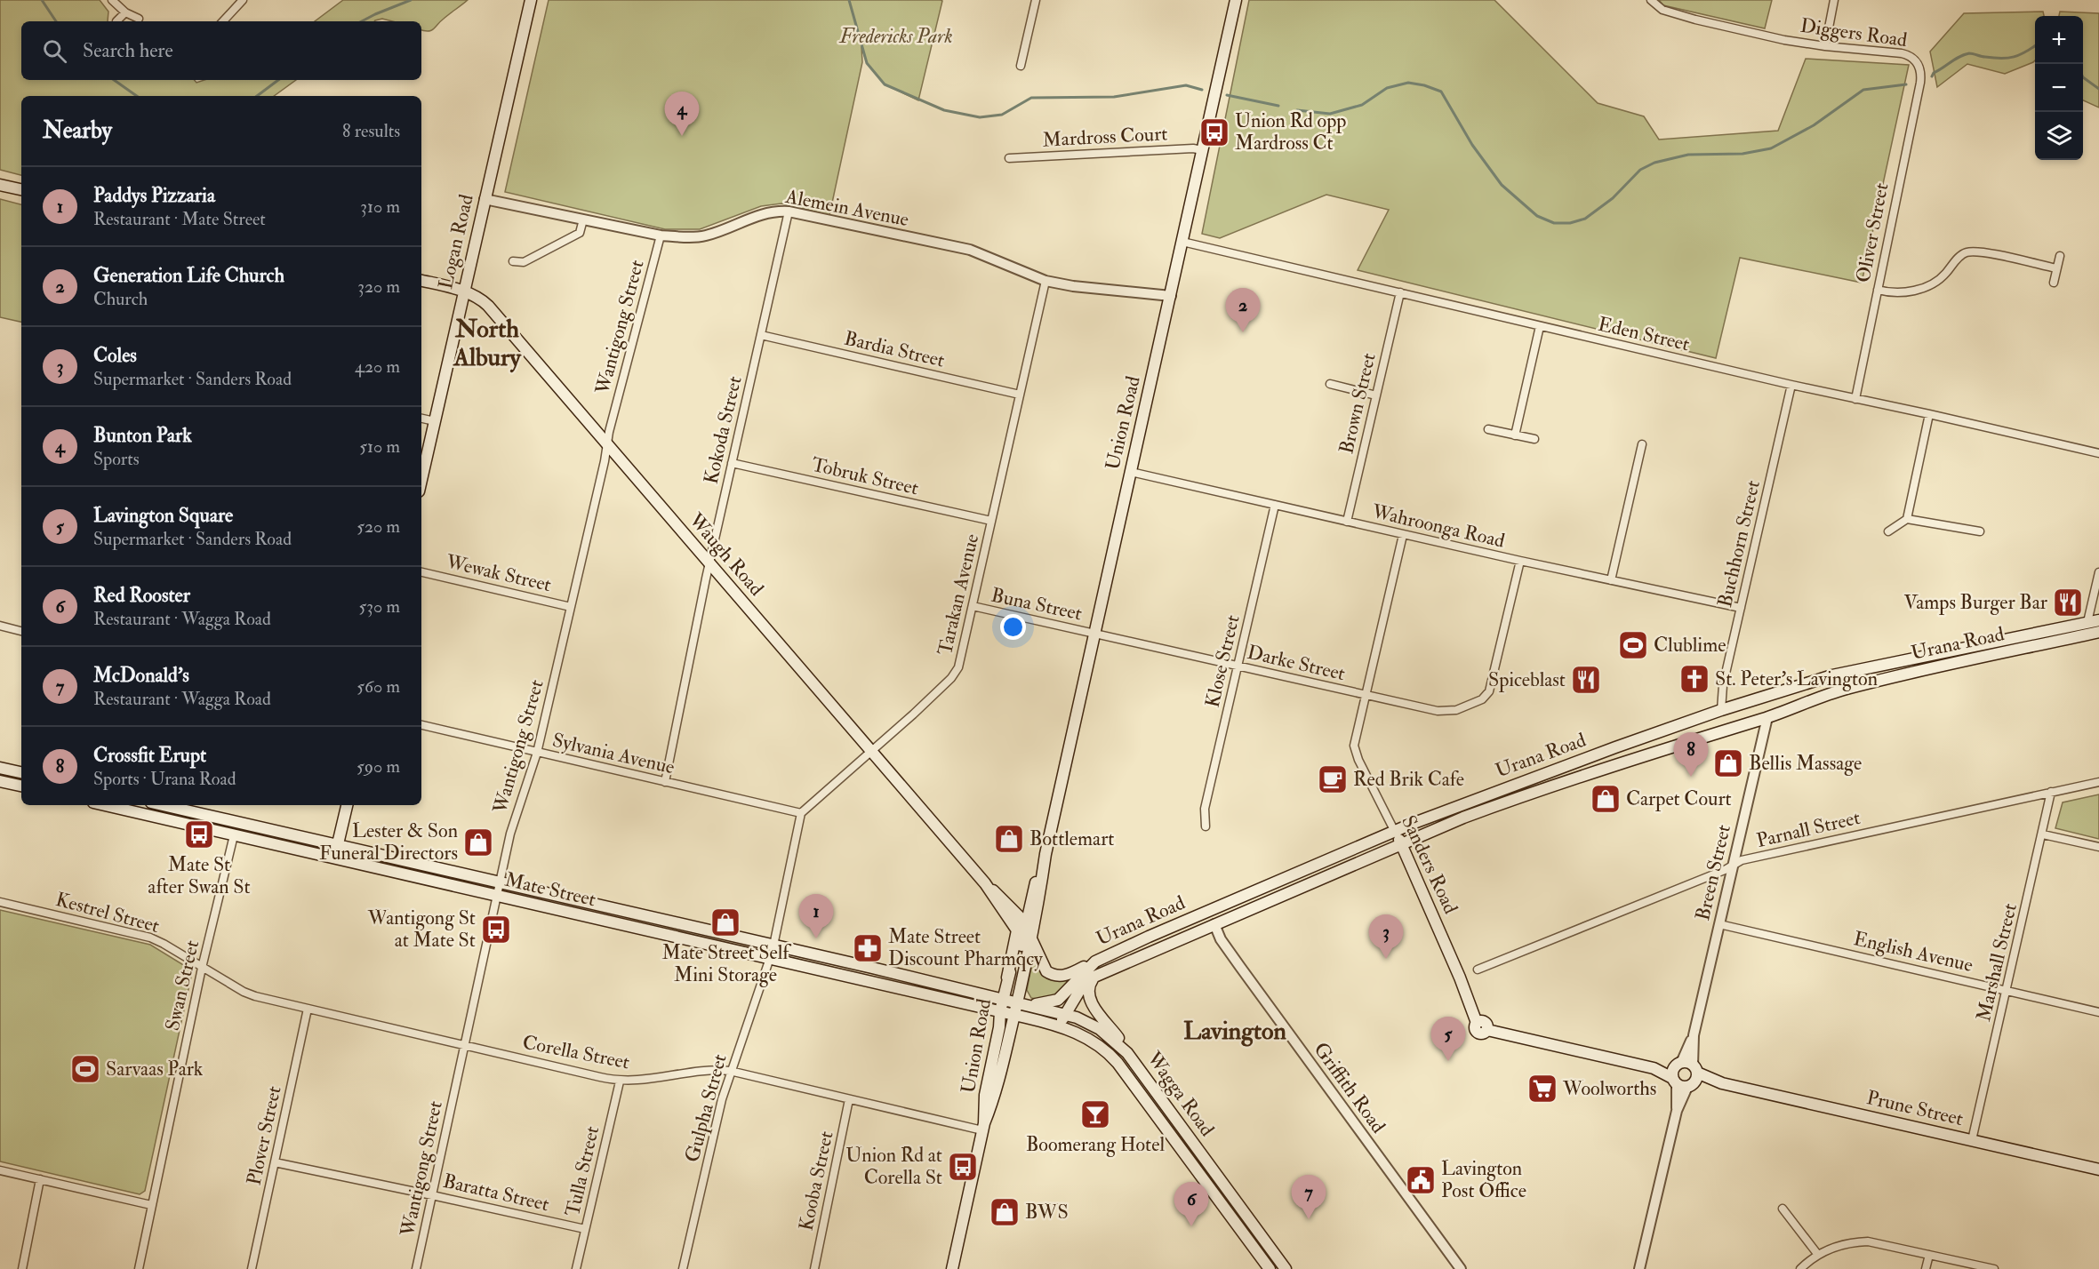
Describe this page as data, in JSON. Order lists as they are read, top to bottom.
{
  "streets": {
    "main road": [
      "Logan Road",
      "Union Road",
      "Waugh Road",
      "Urana Road",
      "Sanders Road",
      "Mate Street",
      "Wagga Road",
      "Prune Street"
    ],
    "street": [
      "Diggers Road",
      "Mardross Court",
      "Alemein Avenue",
      "Oliver Street",
      "Wantigong Street",
      "Eden Street",
      "Bardia Street",
      "Brown Street",
      "Kokoda Street",
      "Tobruk Street",
      "Wahroonga Road",
      "Buchhorn Street",
      "Wewak Street",
      "Tarakan Avenue",
      "Buna Street",
      "Klose Street",
      "Darke Street",
      "Sylvania Avenue",
      "Parnall Street",
      "Breen Street",
      "Kestrel Street",
      "English Avenue",
      "Marshall Street",
      "Swan Street",
      "Corella Street",
      "Griffith Road",
      "Gulpha Street",
      "Plover Street",
      "Tulla Street",
      "Kooba Street",
      "Baratta Street"
    ]
  },
  "crossings": [
    ["Diggers Road", "Oliver Street"],
    ["Mardross Court", "Union Road"],
    ["Alemein Avenue", "Logan Road"],
    ["Alemein Avenue", "Wantigong Street"],
    ["Alemein Avenue", "Union Road"],
    ["Alemein Avenue", "Kokoda Street"],
    ["Alemein Avenue", "Tarakan Avenue"],
    ["Oliver Street", "Eden Street"],
    ["Logan Road", "Waugh Road"],
    ["Wantigong Street", "Waugh Road"],
    ["Wantigong Street", "Wewak Street"],
    ["Wantigong Street", "Sylvania Avenue"],
    ["Wantigong Street", "Mate Street"],
    ["Wantigong Street", "Corella Street"],
    ["Wantigong Street", "Baratta Street"],
    ["Eden Street", "Brown Street"],
    ["Eden Street", "Union Road"],
    ["Eden Street", "Buchhorn Street"],
    ["Bardia Street", "Kokoda Street"],
    ["Bardia Street", "Tarakan Avenue"],
    ["Brown Street", "Wahroonga Road"],
    ["Union Road", "Wahroonga Road"],
    ["Union Road", "Waugh Road"],
    ["Union Road", "Buna Street"],
    ["Union Road", "Darke Street"],
    ["Union Road", "Mate Street"],
    ["Union Road", "Corella Street"],
    ["Union Road", "Wagga Road"],
    ["Kokoda Street", "Tobruk Street"],
    ["Kokoda Street", "Waugh Road"],
    ["Kokoda Street", "Sylvania Avenue"],
    ["Tobruk Street", "Tarakan Avenue"],
    ["Wahroonga Road", "Buchhorn Street"],
    ["Wahroonga Road", "Klose Street"],
    ["Wahroonga Road", "Darke Street"],
    ["Wahroonga Road", "Sanders Road"],
    ["Buchhorn Street", "Urana Road"],
    ["Waugh Road", "Tarakan Avenue"],
    ["Waugh Road", "Urana Road"],
    ["Tarakan Avenue", "Buna Street"],
    ["Tarakan Avenue", "Sylvania Avenue"],
    ["Buna Street", "Darke Street"],
    ["Urana Road", "Sanders Road"],
    ["Urana Road", "Breen Street"],
    ["Urana Road", "Griffith Road"],
    ["Urana Road", "Wagga Road"],
    ["Klose Street", "Darke Street"],
    ["Darke Street", "Sanders Road"],
    ["Parnall Street", "Breen Street"],
    ["Parnall Street", "Marshall Street"],
    ["Sanders Road", "Prune Street"],
    ["Breen Street", "English Avenue"],
    ["Breen Street", "Prune Street"],
    ["Mate Street", "Swan Street"],
    ["Mate Street", "Wagga Road"],
    ["Mate Street", "Gulpha Street"],
    ["Kestrel Street", "Swan Street"],
    ["Kestrel Street", "Corella Street"],
    ["English Avenue", "Marshall Street"],
    ["Marshall Street", "Prune Street"],
    ["Swan Street", "Corella Street"],
    ["Corella Street", "Gulpha Street"],
    ["Corella Street", "Plover Street"],
    ["Corella Street", "Tulla Street"],
    ["Corella Street", "Kooba Street"],
    ["Plover Street", "Baratta Street"],
    ["Tulla Street", "Baratta Street"]
  ],
  "districts": ["North Albury", "Lavington"],
  "parks": ["Fredericks Park"],
  "places": {
    "bus stop": [
      "Union Rd opp Mardross Ct",
      "Mate St after Swan St",
      "Wantigong St at Mate St",
      "Union Rd at Corella St"
    ],
    "restaurant": ["Vamps Burger Bar", "Spiceblast"],
    "sports": ["Clublime", "Sarvaas Park"],
    "church": ["St. Peter's Lavington"],
    "shop": [
      "Bellis Massage",
      "Carpet Court",
      "Bottlemart",
      "Lester & Son Funeral Directors",
      "Mate Street Self Mini Storage",
      "BWS"
    ],
    "cafe": ["Red Brik Cafe"],
    "pharmacy": ["Mate Street Discount Pharmqcy"],
    "supermarket": ["Woolworths"],
    "bar": ["Boomerang Hotel"],
    "public building": ["Lavington Post Office"]
  },
  "page": {
    "map_buttons": ["+", "−"],
    "search": "Search here",
    "pins": [
      "4",
      "2",
      "8",
      "1",
      "3",
      "5",
      "7",
      "6"
    ],
    "heading": ["Nearby", "8 results"],
    "list": [
      {
        "mark": "1",
        "name": "Paddys Pizzaria",
        "note": "Restaurant · Mate Street",
        "value": "310 m"
      },
      {
        "mark": "2",
        "name": "Generation Life Church",
        "note": "Church",
        "value": "320 m"
      },
      {
        "mark": "3",
        "name": "Coles",
        "note": "Supermarket · Sanders Road",
        "value": "420 m"
      },
      {
        "mark": "4",
        "name": "Bunton Park",
        "note": "Sports",
        "value": "510 m"
      },
      {
        "mark": "5",
        "name": "Lavington Square",
        "note": "Supermarket · Sanders Road",
        "value": "520 m"
      },
      {
        "mark": "6",
        "name": "Red Rooster",
        "note": "Restaurant · Wagga Road",
        "value": "530 m"
      },
      {
        "mark": "7",
        "name": "McDonald's",
        "note": "Restaurant · Wagga Road",
        "value": "560 m"
      },
      {
        "mark": "8",
        "name": "Crossfit Erupt",
        "note": "Sports · Urana Road",
        "value": "590 m"
      }
    ]
  }
}
